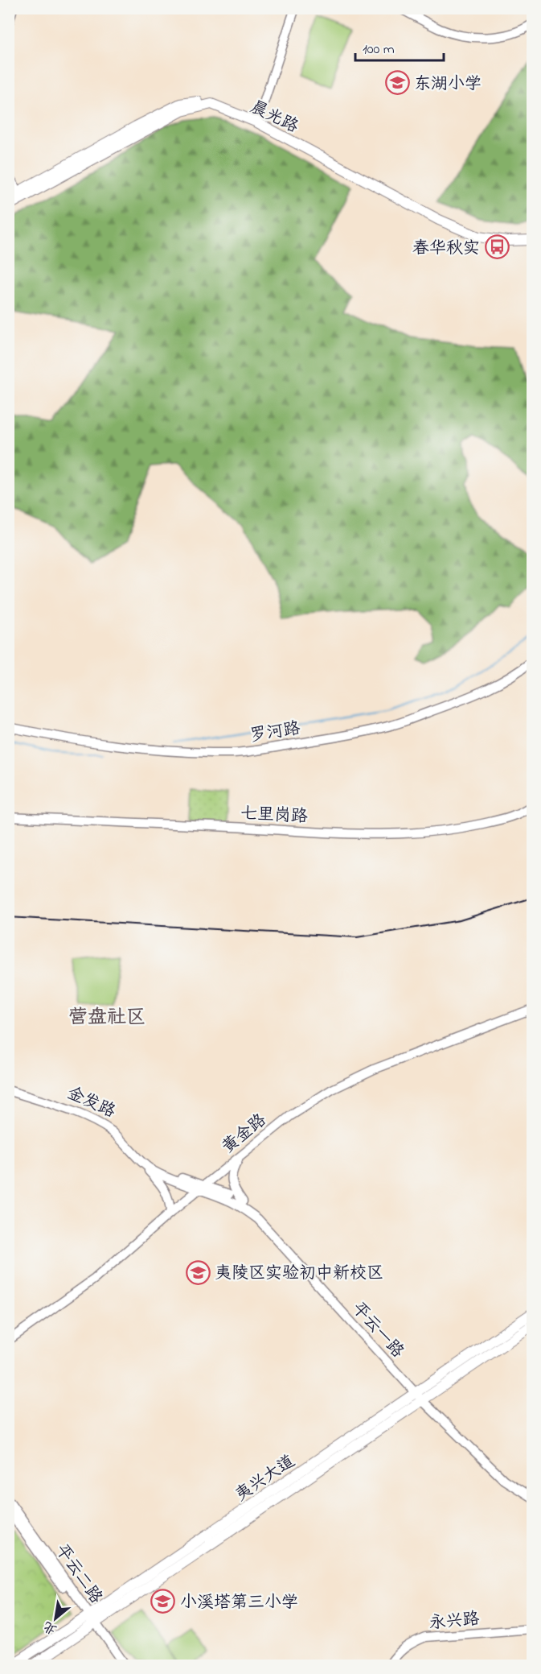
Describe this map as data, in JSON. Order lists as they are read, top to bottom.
{
  "streets": {
    "main road": [
      "晨光路",
      "罗河路",
      "七里岗路",
      "金发路",
      "黄金路",
      "平云一路",
      "夷兴大道",
      "平云二路",
      "永兴路"
    ]
  },
  "crossings": [
    ["金发路", "黄金路"],
    ["金发路", "平云一路"],
    ["黄金路", "平云一路"],
    ["平云一路", "夷兴大道"],
    ["夷兴大道", "平云二路"]
  ],
  "districts": ["营盘社区"],
  "places": {
    "school or university": ["东湖小学", "夷陵区实验初中新校区", "小溪塔第三小学"],
    "bus stop": ["春华秋实"]
  },
  "scale_bar": "100 m",
  "north": "bottom left"
}
